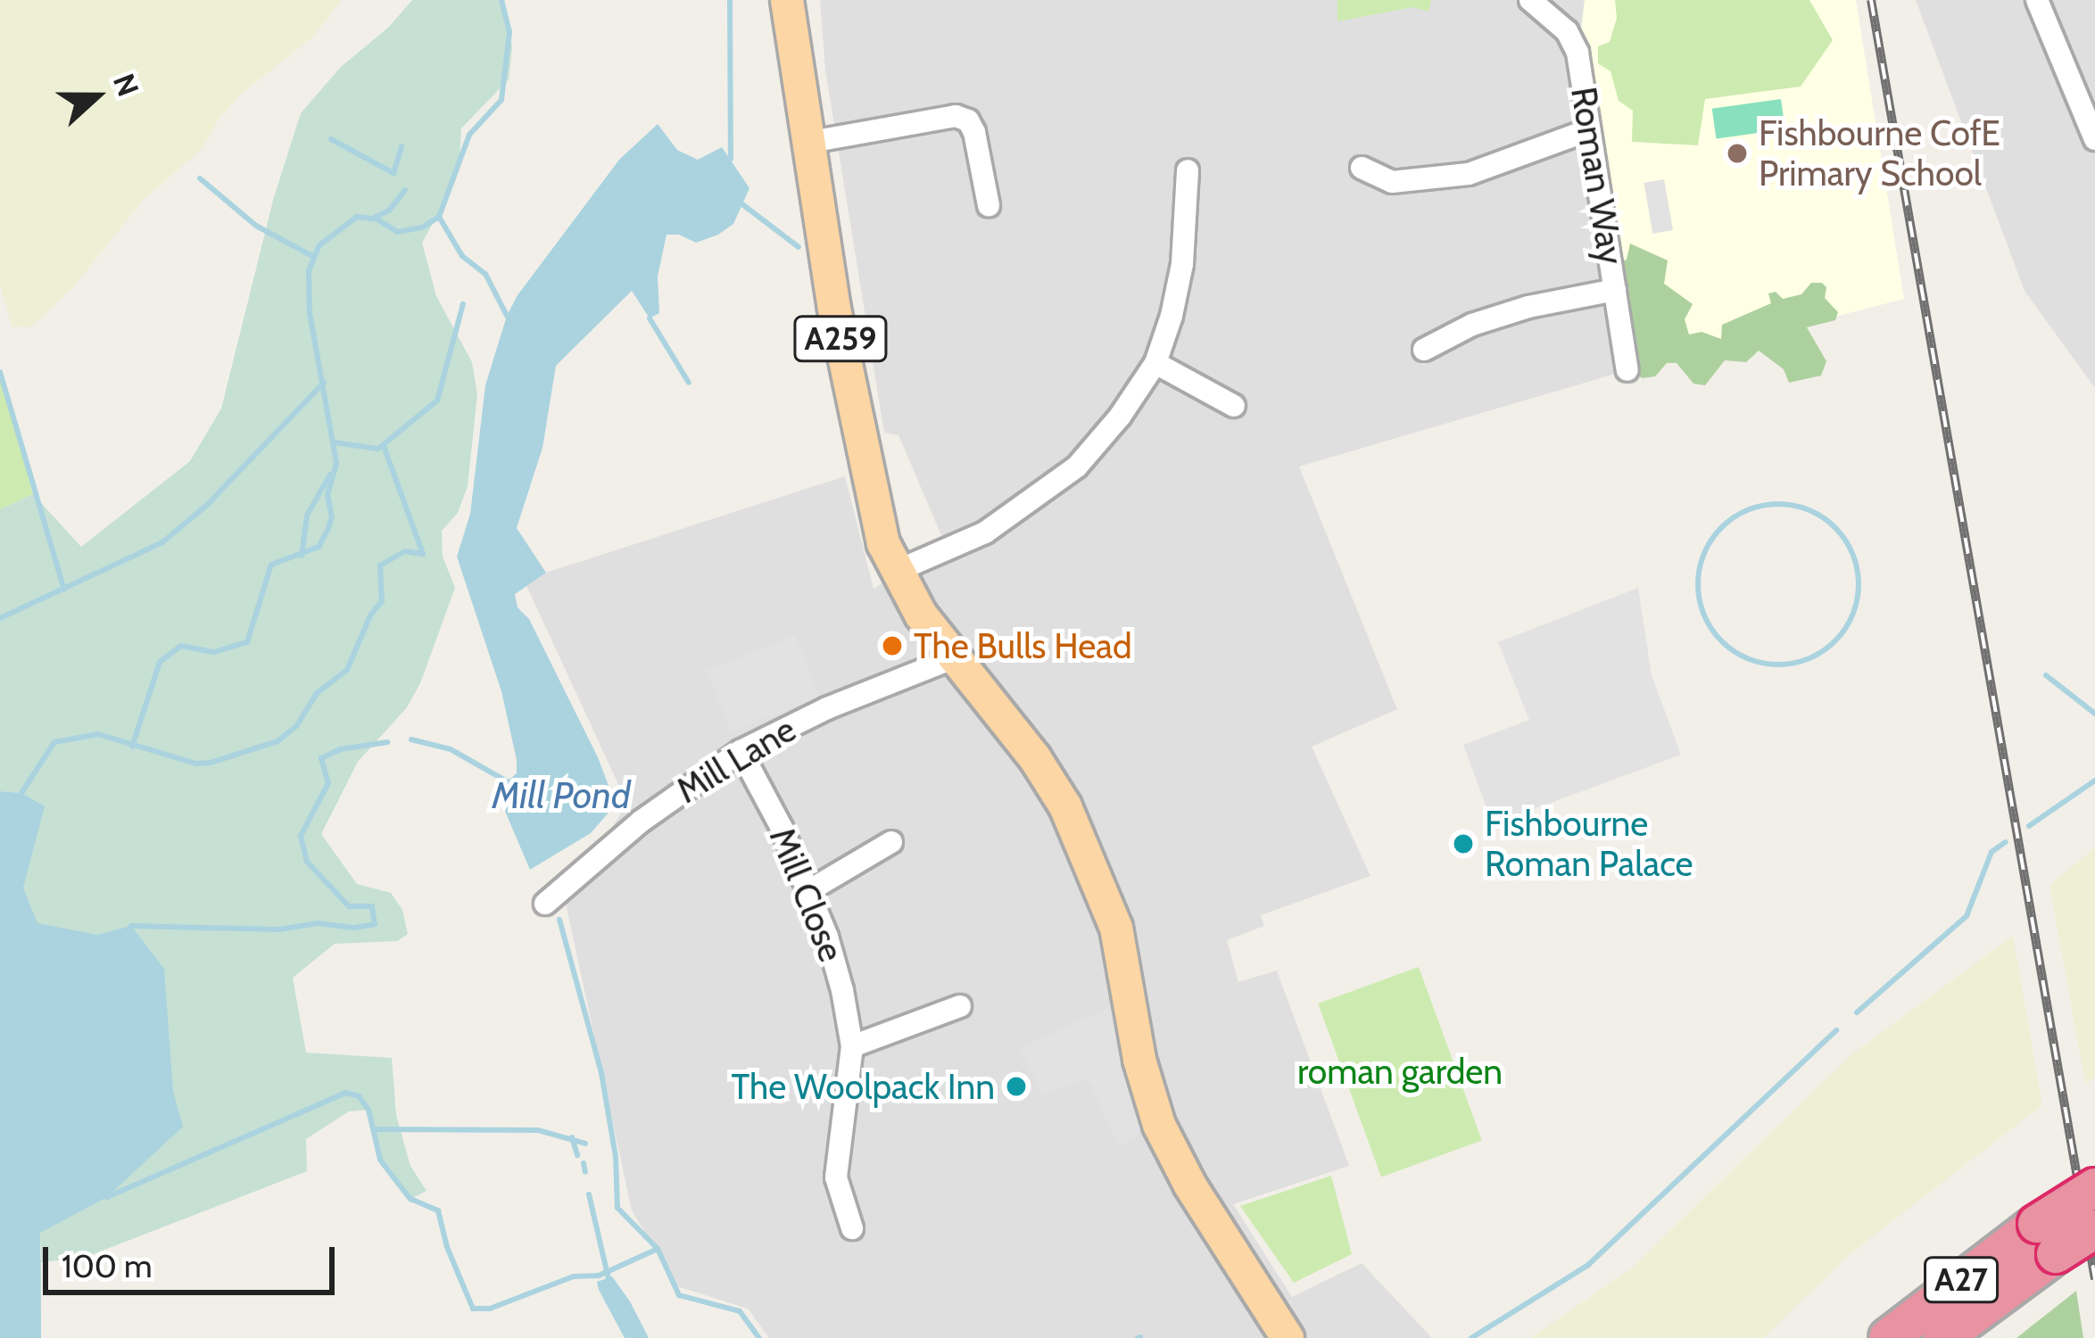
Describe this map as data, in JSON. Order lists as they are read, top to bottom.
{
  "streets": {
    "highway": ["A27"],
    "main road": ["A259"],
    "street": ["Roman Way", "Mill Lane", "Mill Close"]
  },
  "crossings": [
    ["A259", "Mill Lane"],
    ["Mill Lane", "Mill Close"]
  ],
  "water": ["Mill Pond"],
  "parks": ["roman garden"],
  "places": [
    "Fishbourne CofE Primary School",
    "The Bulls Head",
    "Fishbourne Roman Palace",
    "The Woolpack Inn"
  ],
  "scale_bar": "100 m",
  "north": "right"
}
